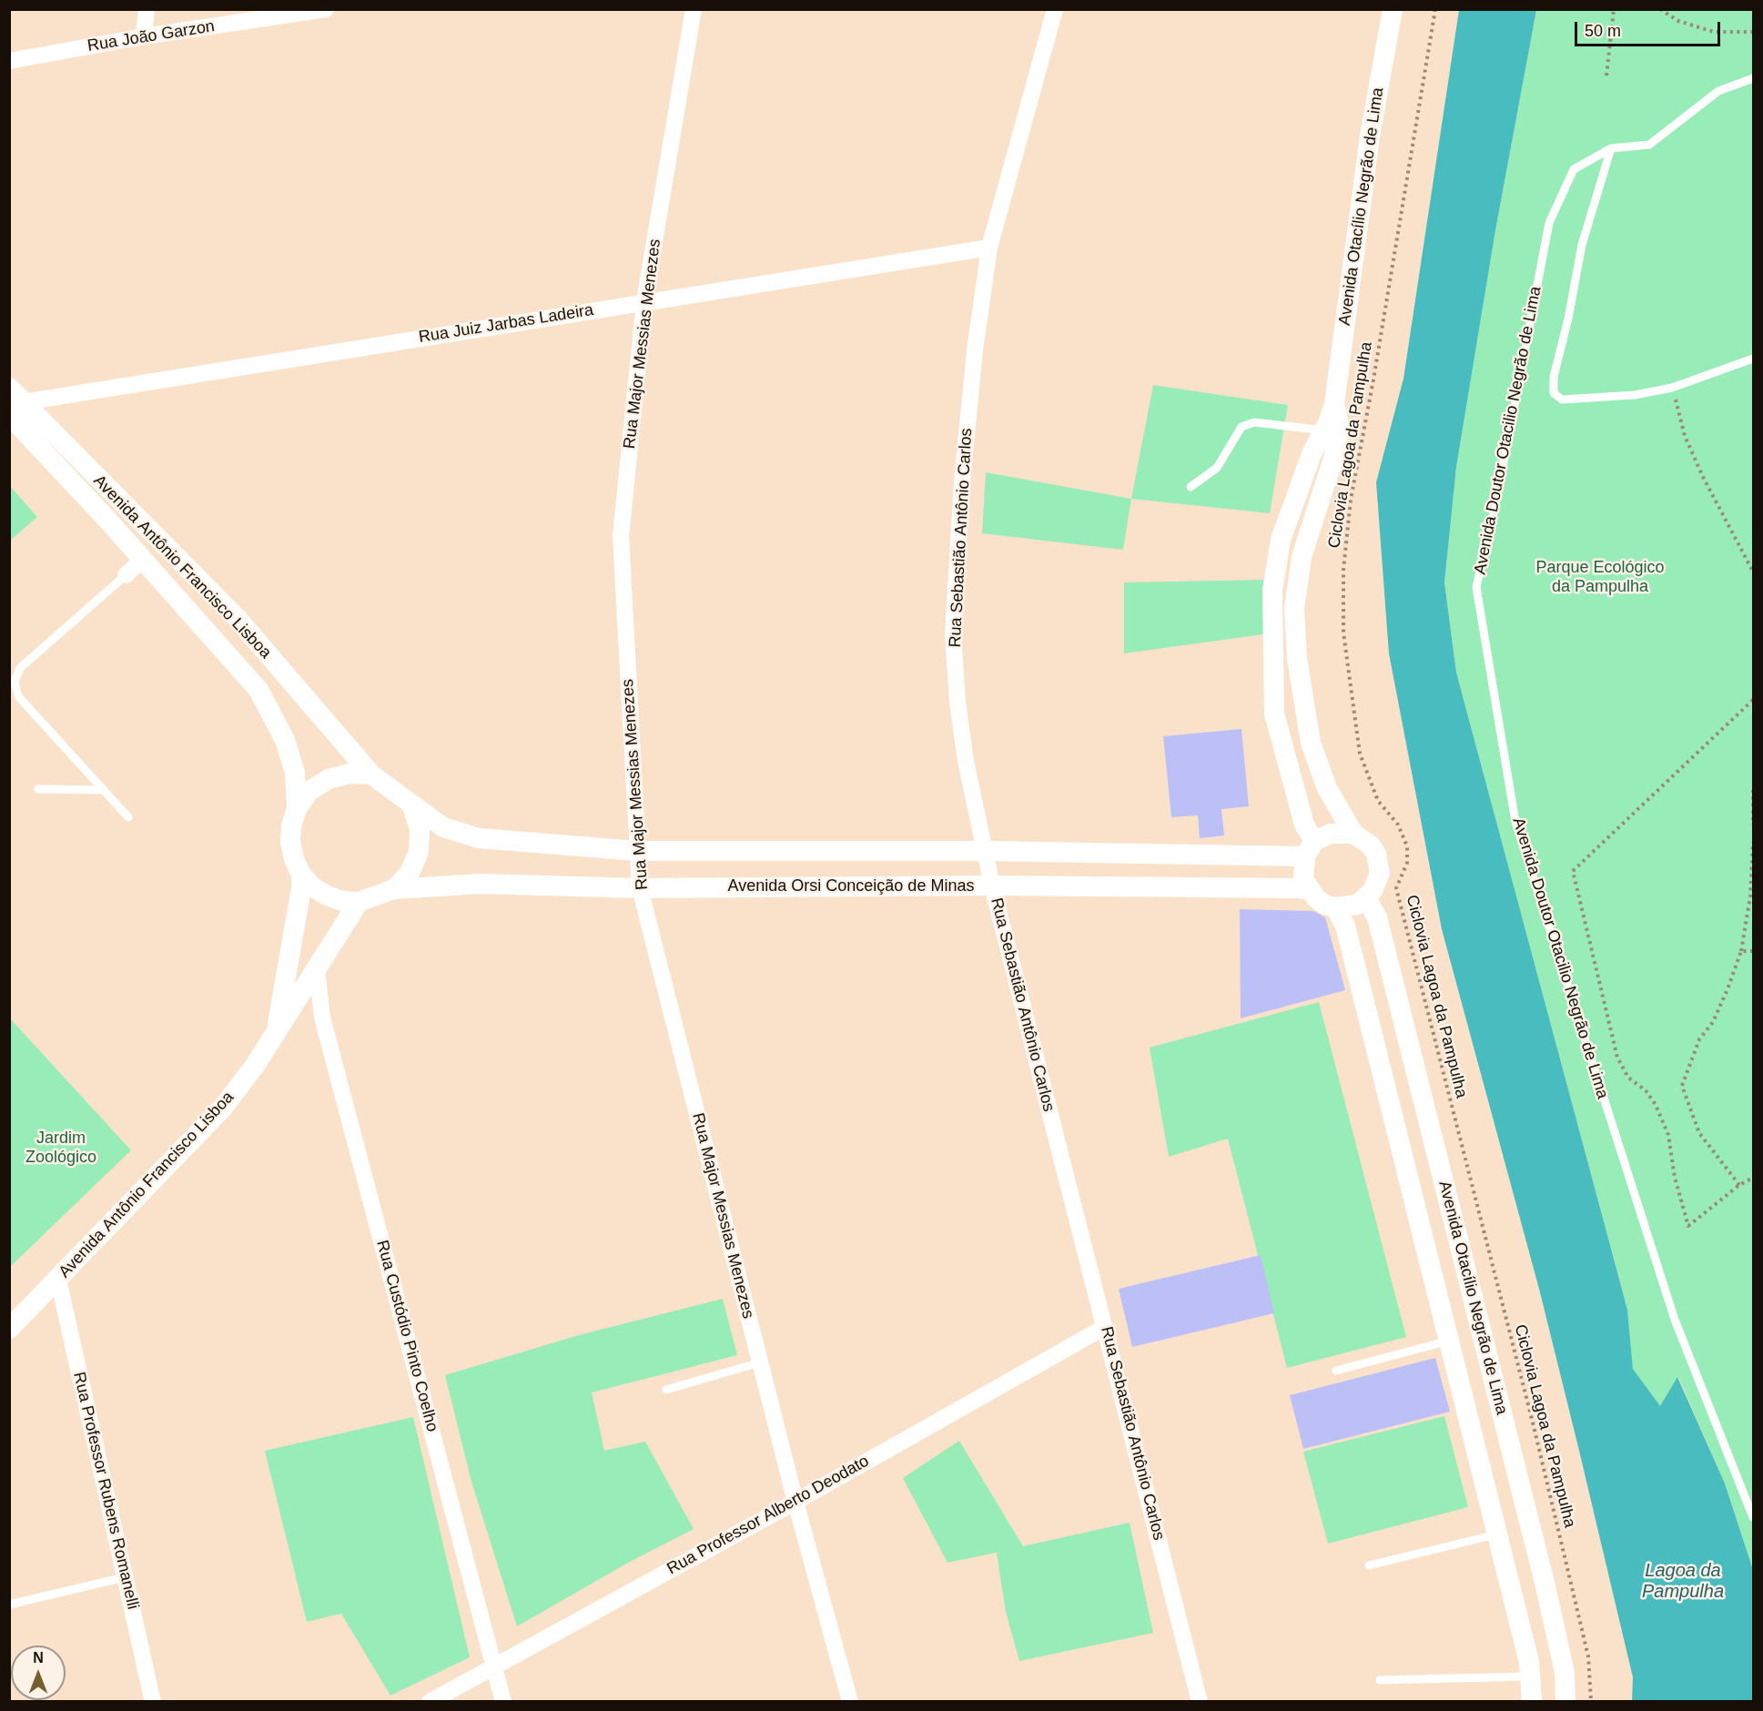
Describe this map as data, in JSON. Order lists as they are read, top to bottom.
{
  "streets": {
    "street": [
      "Rua João Garzon",
      "Avenida Otacílio Negrão de Lima",
      "Rua Juiz Jarbas Ladeira",
      "Rua Major Messias Menezes",
      "Rua Sebastião Antônio Carlos",
      "Avenida Antônio Francisco Lisboa",
      "Avenida Orsi Conceição de Minas",
      "Rua Custódio Pinto Coelho",
      "Rua Professor Rubens Romanelli",
      "Rua Professor Alberto Deodato"
    ],
    "lane": ["Avenida Doutor Otacilio Negrão de Lima"],
    "path": ["Ciclovia Lagoa da Pampulha"]
  },
  "crossings": [
    ["Avenida Otacílio Negrão de Lima", "Avenida Orsi Conceição de Minas"],
    ["Rua Juiz Jarbas Ladeira", "Rua Major Messias Menezes"],
    ["Rua Juiz Jarbas Ladeira", "Rua Sebastião Antônio Carlos"],
    ["Rua Juiz Jarbas Ladeira", "Avenida Antônio Francisco Lisboa"],
    ["Rua Major Messias Menezes", "Avenida Orsi Conceição de Minas"],
    ["Rua Major Messias Menezes", "Rua Professor Alberto Deodato"],
    ["Rua Sebastião Antônio Carlos", "Avenida Orsi Conceição de Minas"],
    ["Rua Sebastião Antônio Carlos", "Rua Professor Alberto Deodato"],
    ["Avenida Antônio Francisco Lisboa", "Avenida Orsi Conceição de Minas"],
    ["Avenida Antônio Francisco Lisboa", "Rua Custódio Pinto Coelho"],
    ["Avenida Antônio Francisco Lisboa", "Rua Professor Rubens Romanelli"],
    ["Rua Custódio Pinto Coelho", "Rua Professor Alberto Deodato"]
  ],
  "water": ["Lagoa da Pampulha"],
  "parks": ["Parque Ecológico da Pampulha", "Jardim Zoológico"],
  "scale_bar": "50 m",
  "north": "top"
}
